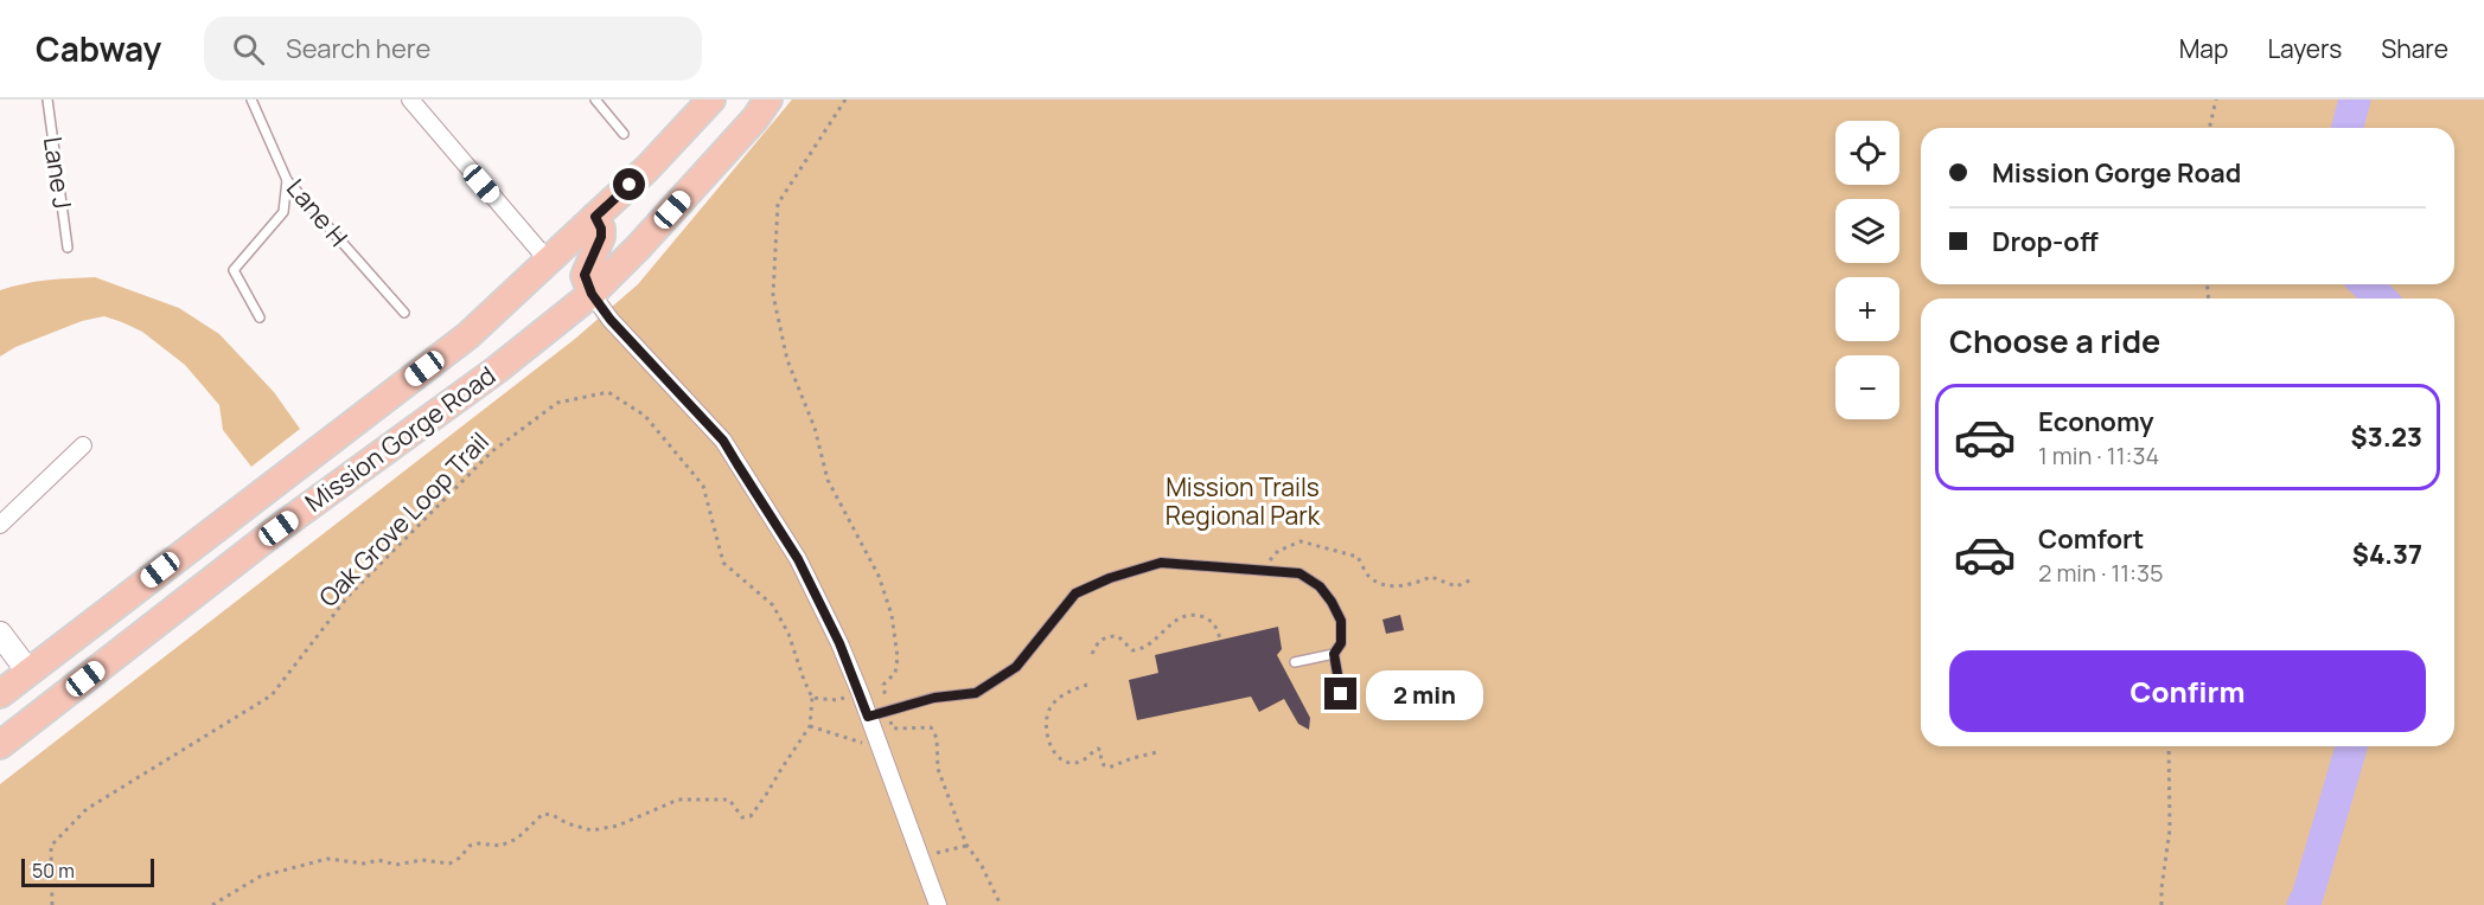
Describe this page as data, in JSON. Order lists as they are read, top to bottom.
{
  "streets": {
    "main road": ["Mission Gorge Road"],
    "lane": ["Lane J", "Lane H"],
    "path": ["Oak Grove Loop Trail"]
  },
  "parks": ["Mission Trails Regional Park"],
  "scale_bar": "50 m",
  "page": {
    "header": "Cabway",
    "search": "Search here",
    "nav": ["Map", "Layers", "Share"],
    "map_buttons": ["+", "−"],
    "banner": ["Mission Gorge Road", "Drop-off"],
    "heading": "Choose a ride",
    "list": [
      {
        "name": "Economy",
        "note": "1 min · 11:34",
        "value": "$3.23"
      },
      {
        "name": "Comfort",
        "note": "2 min · 11:35",
        "value": "$4.37"
      }
    ],
    "buttons": "Confirm",
    "bubble": "2 min",
    "scale": "50 m"
  }
}
